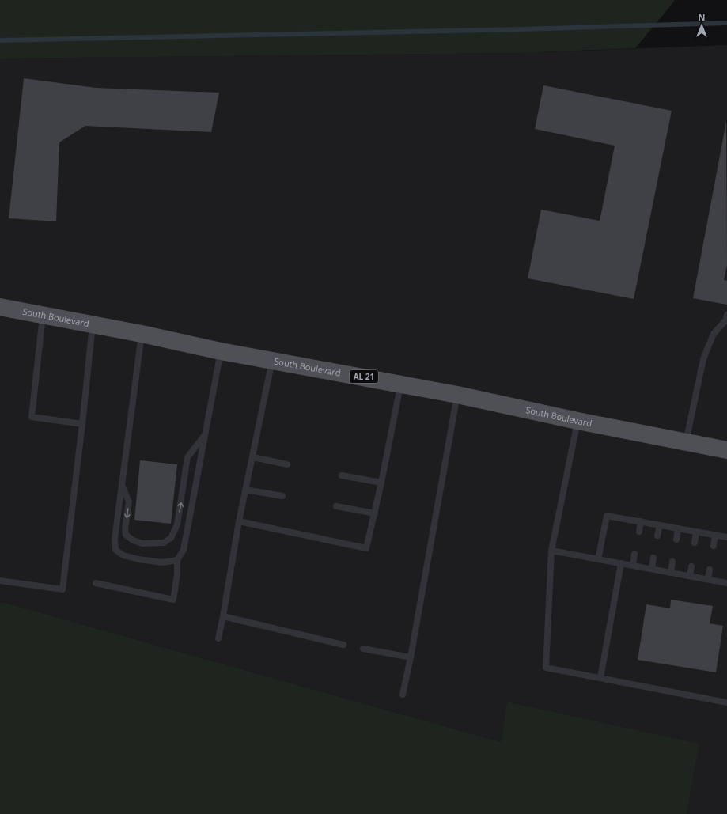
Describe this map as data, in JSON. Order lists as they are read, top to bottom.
{
  "streets": {
    "main road": ["South Boulevard", "AL 21"]
  },
  "north": "top"
}
